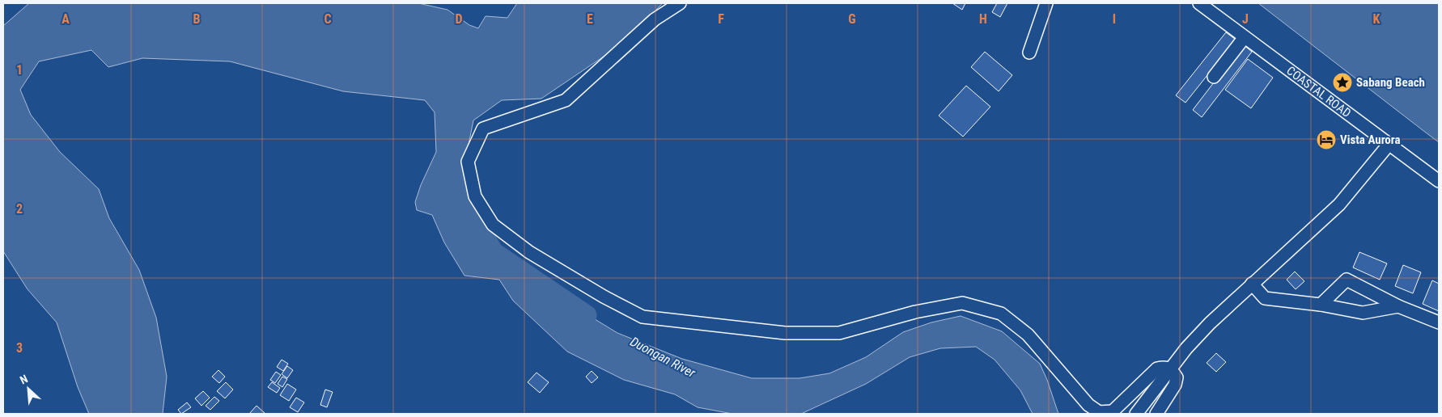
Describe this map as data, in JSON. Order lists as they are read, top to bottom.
{
  "streets": {
    "street": ["COASTAL ROAD"]
  },
  "water": ["Duongan River"],
  "places": {
    "place": ["Sabang Beach"],
    "hotel": ["Vista Aurora"]
  },
  "north": "top left",
  "grid": {
    "columns": [
      "A",
      "B",
      "C",
      "D",
      "E",
      "F",
      "G",
      "H",
      "I",
      "J",
      "K"
    ],
    "rows": ["1", "2", "3"]
  }
}
